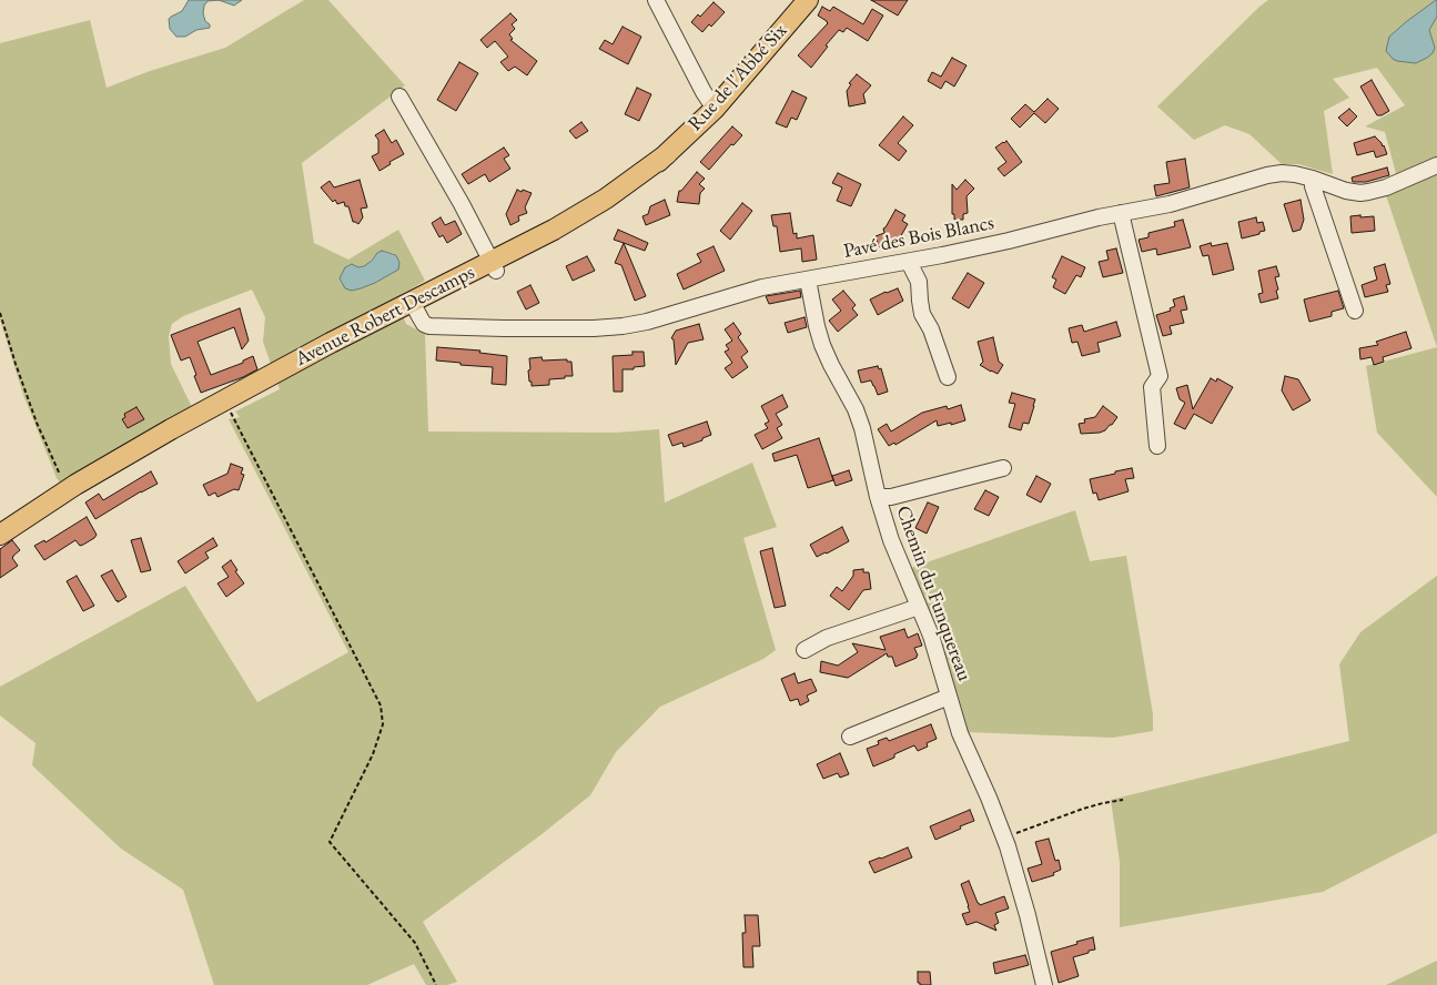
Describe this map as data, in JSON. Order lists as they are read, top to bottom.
{
  "streets": {
    "main road": ["Rue de l'Abbé Six", "Avenue Robert Descamps"],
    "street": ["Pavé des Bois Blancs", "Chemin du Funquereau"]
  },
  "crossings": [
    ["Rue de l'Abbé Six", "Avenue Robert Descamps"],
    ["Pavé des Bois Blancs", "Avenue Robert Descamps"],
    ["Pavé des Bois Blancs", "Chemin du Funquereau"]
  ]
}
